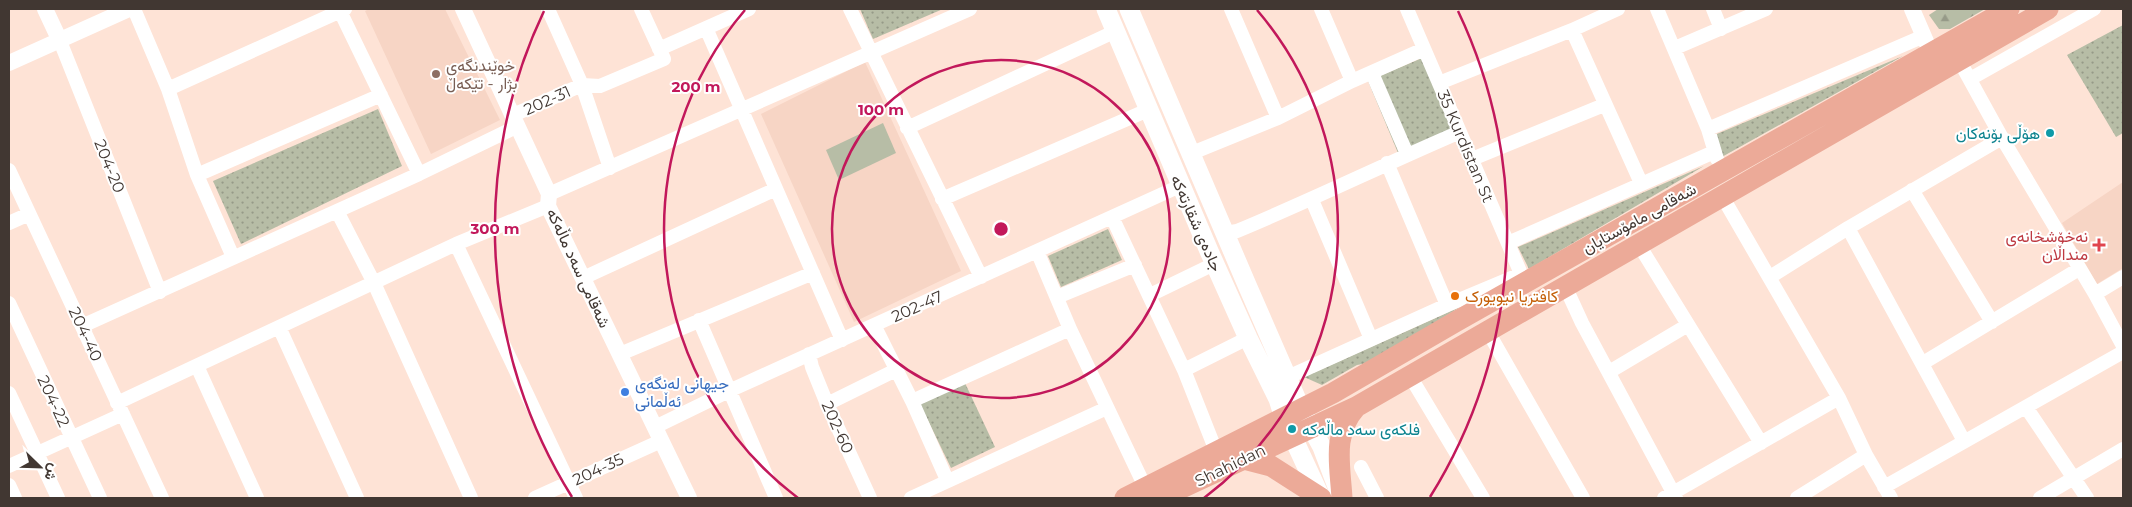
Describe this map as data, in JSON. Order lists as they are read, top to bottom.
{
  "streets": {
    "main road": ["شەقامی مامۆستایان", "جادەی شقارتەکە", "Shahidan"],
    "street": [
      "202-31",
      "35 Kurdistan St",
      "204-20",
      "شەقامی سەد ماڵەکە",
      "202-47",
      "204-40",
      "204-22",
      "202-60",
      "204-35"
    ]
  },
  "crossings": [
    ["202-31", "204-20"],
    ["202-31", "شەقامی سەد ماڵەکە"],
    ["202-31", "204-40"],
    ["35 Kurdistan St", "شەقامی مامۆستایان"],
    ["شەقامی مامۆستایان", "جادەی شقارتەکە"],
    ["شەقامی مامۆستایان", "Shahidan"],
    ["جادەی شقارتەکە", "202-47"],
    ["جادەی شقارتەکە", "Shahidan"],
    ["شەقامی سەد ماڵەکە", "202-47"],
    ["شەقامی سەد ماڵەکە", "204-35"],
    ["202-47", "202-60"],
    ["202-47", "204-35"]
  ],
  "places": {
    "other": [
      "خوێندنگەی بژار - تێکەڵ",
      "هۆڵی بۆنەکان",
      "کافتریا نیویورک",
      "جیهانی لەنگەی ئەڵمانی",
      "فلکەی سەد ماڵەکە"
    ],
    "health": ["نەخۆشخانەی منداڵان"]
  },
  "north": "bottom right",
  "rings": ["200 m", "100 m", "300 m"]
}
